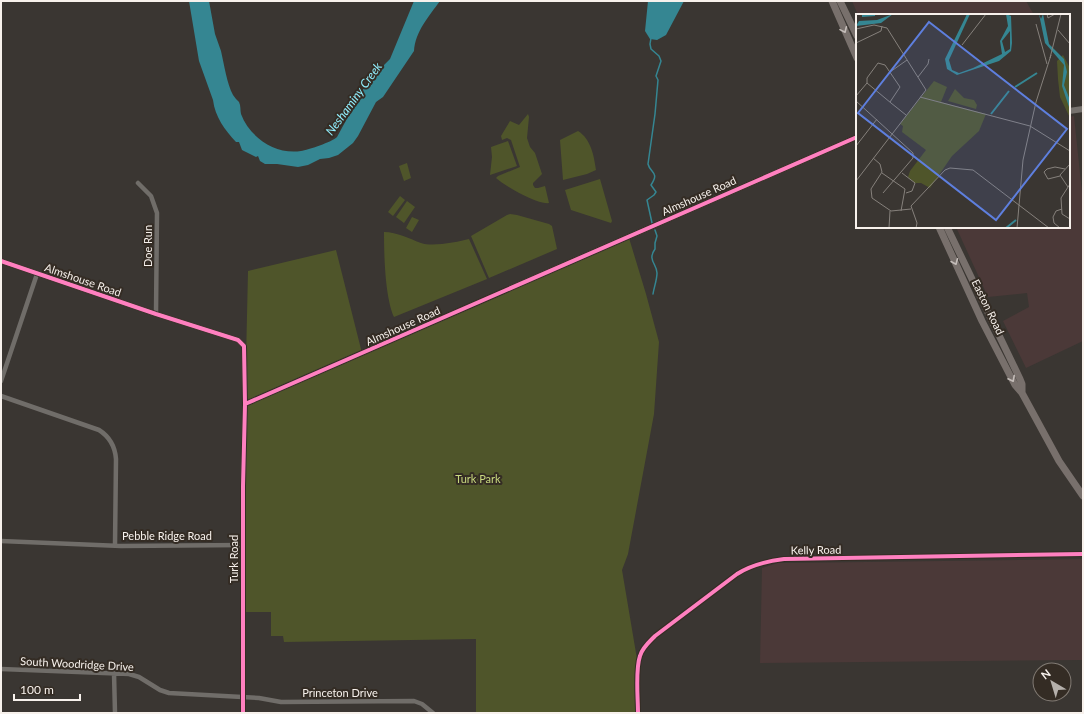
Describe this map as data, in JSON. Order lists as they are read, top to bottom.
{
  "streets": {
    "highway": ["Easton Road"],
    "street": [
      "Almshouse Road",
      "Doe Run",
      "Pebble Ridge Road",
      "Kelly Road",
      "Turk Road",
      "South Woodridge Drive",
      "Princeton Drive"
    ]
  },
  "crossings": [
    ["Almshouse Road", "Doe Run"],
    ["Almshouse Road", "Turk Road"],
    ["Pebble Ridge Road", "Turk Road"],
    ["Turk Road", "South Woodridge Drive"],
    ["Turk Road", "Princeton Drive"],
    ["South Woodridge Drive", "Princeton Drive"]
  ],
  "water": ["Neshaminy Creek"],
  "parks": ["Turk Park"],
  "scale_bar": "100 m",
  "north": "top left"
}
